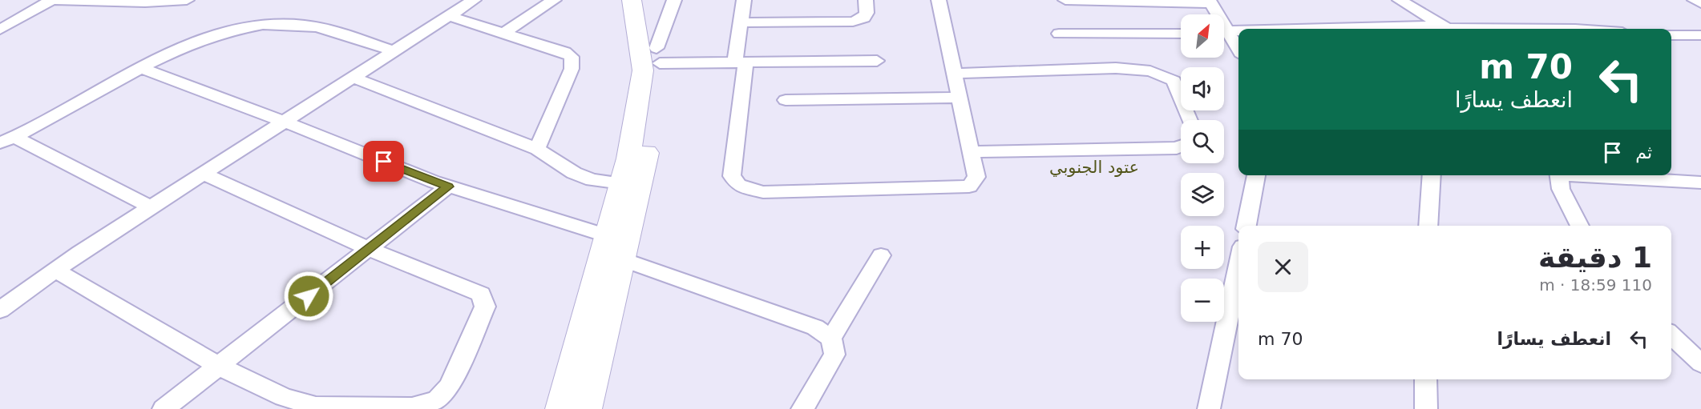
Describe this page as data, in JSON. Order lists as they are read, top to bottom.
{
  "districts": ["عتود الجنوبي"],
  "north": "top right",
  "page": {
    "map_buttons": ["+", "−"],
    "turn": ["70 m", "انعطف يسارًا"],
    "then": "ثم",
    "heading": ["1 دقيقة", "110 m · 18:59"],
    "list": [
      {
        "name": "انعطف يسارًا",
        "value": "70 m"
      }
    ]
  }
}
